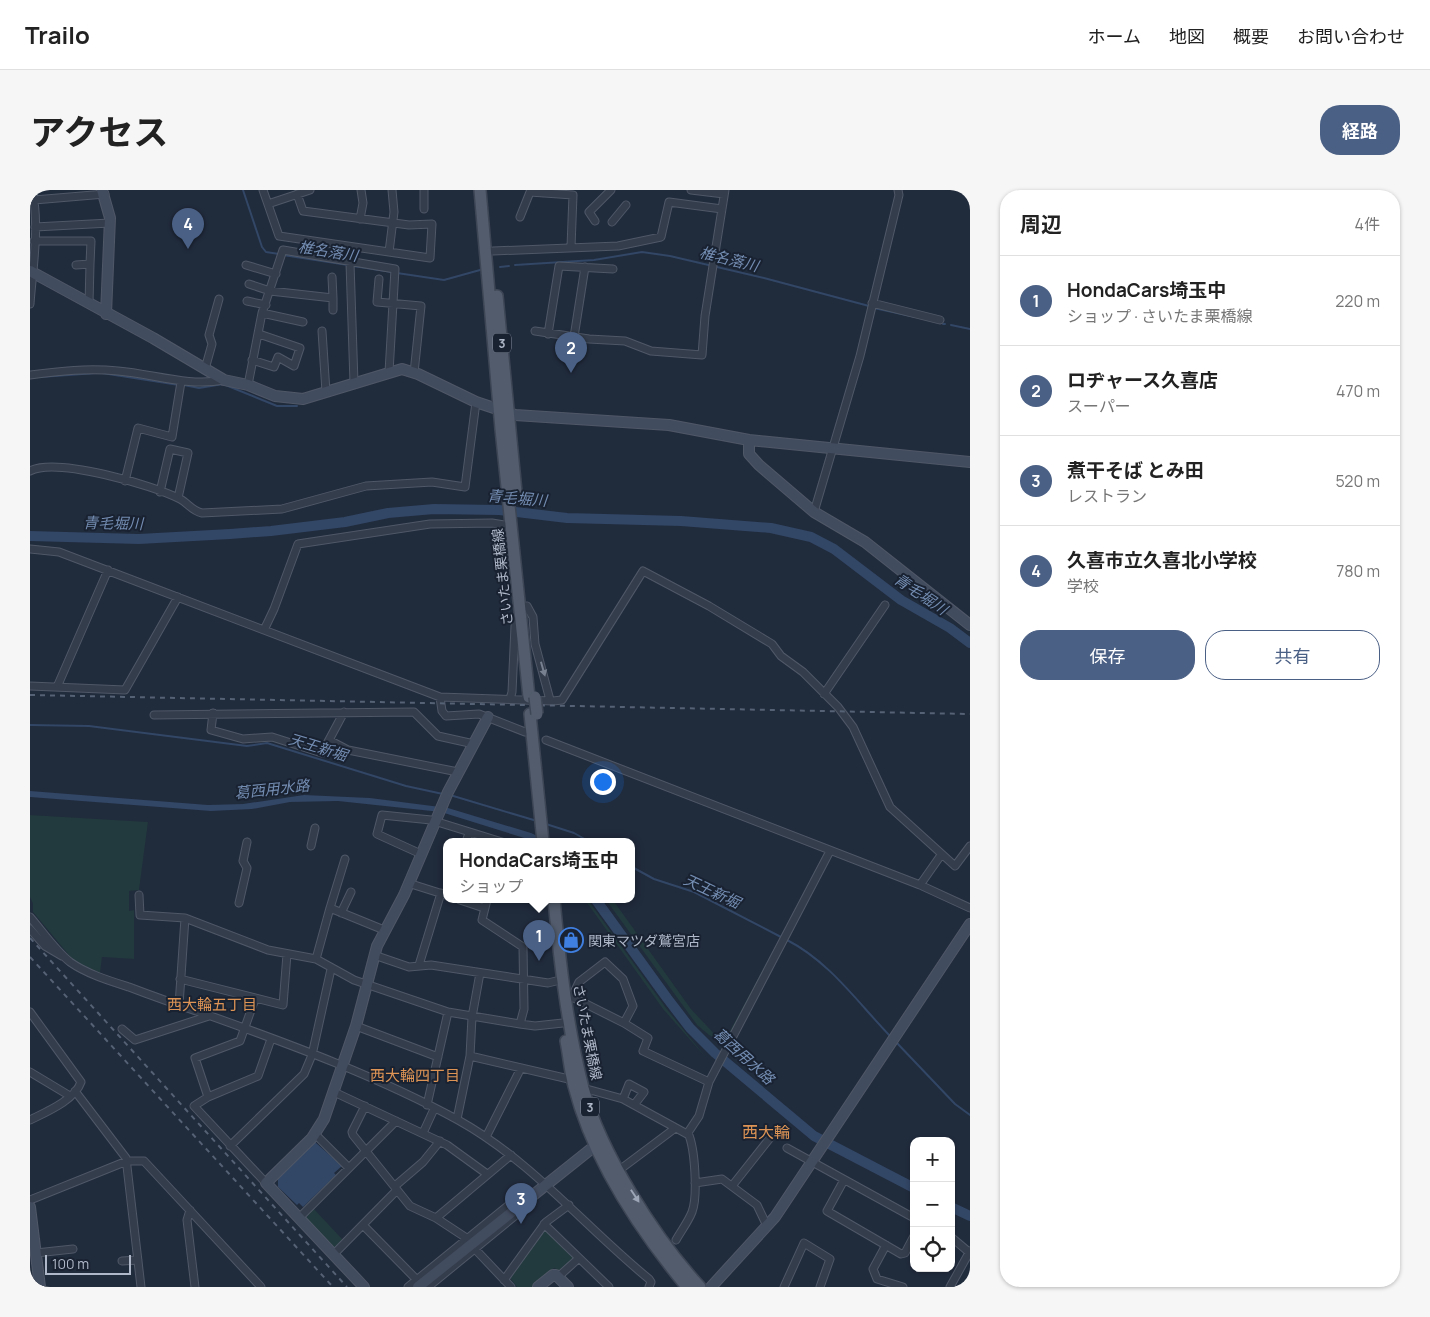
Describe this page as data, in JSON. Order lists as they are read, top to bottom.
{
  "streets": {
    "main road": ["3", "さいたま栗橋線"]
  },
  "districts": ["西大輪五丁目", "西大輪四丁目", "西大輪"],
  "water": [
    "椎名落川",
    "青毛堀川",
    "天王新堀",
    "葛西用水路"
  ],
  "places": {
    "shop": ["関東マツダ鷲宮店"]
  },
  "scale_bar": "100 m",
  "page": {
    "header": "Trailo",
    "nav": [
      "ホーム",
      "地図",
      "概要",
      "お問い合わせ"
    ],
    "title": "アクセス",
    "buttons": [
      "経路",
      ["保存", "共有"]
    ],
    "heading": ["周辺", "4件"],
    "pins": [
      "4",
      "2",
      "1",
      "3"
    ],
    "list": [
      {
        "mark": "1",
        "name": "HondaCars埼玉中",
        "note": "ショップ · さいたま栗橋線",
        "value": "220 m"
      },
      {
        "mark": "2",
        "name": "ロヂャース久喜店",
        "note": "スーパー",
        "value": "470 m"
      },
      {
        "mark": "3",
        "name": "煮干そば とみ田",
        "note": "レストラン",
        "value": "520 m"
      },
      {
        "mark": "4",
        "name": "久喜市立久喜北小学校",
        "note": "学校",
        "value": "780 m"
      }
    ],
    "popup": ["HondaCars埼玉中", "ショップ"],
    "map_buttons": ["+", "−"],
    "scale": "100 m"
  }
}
